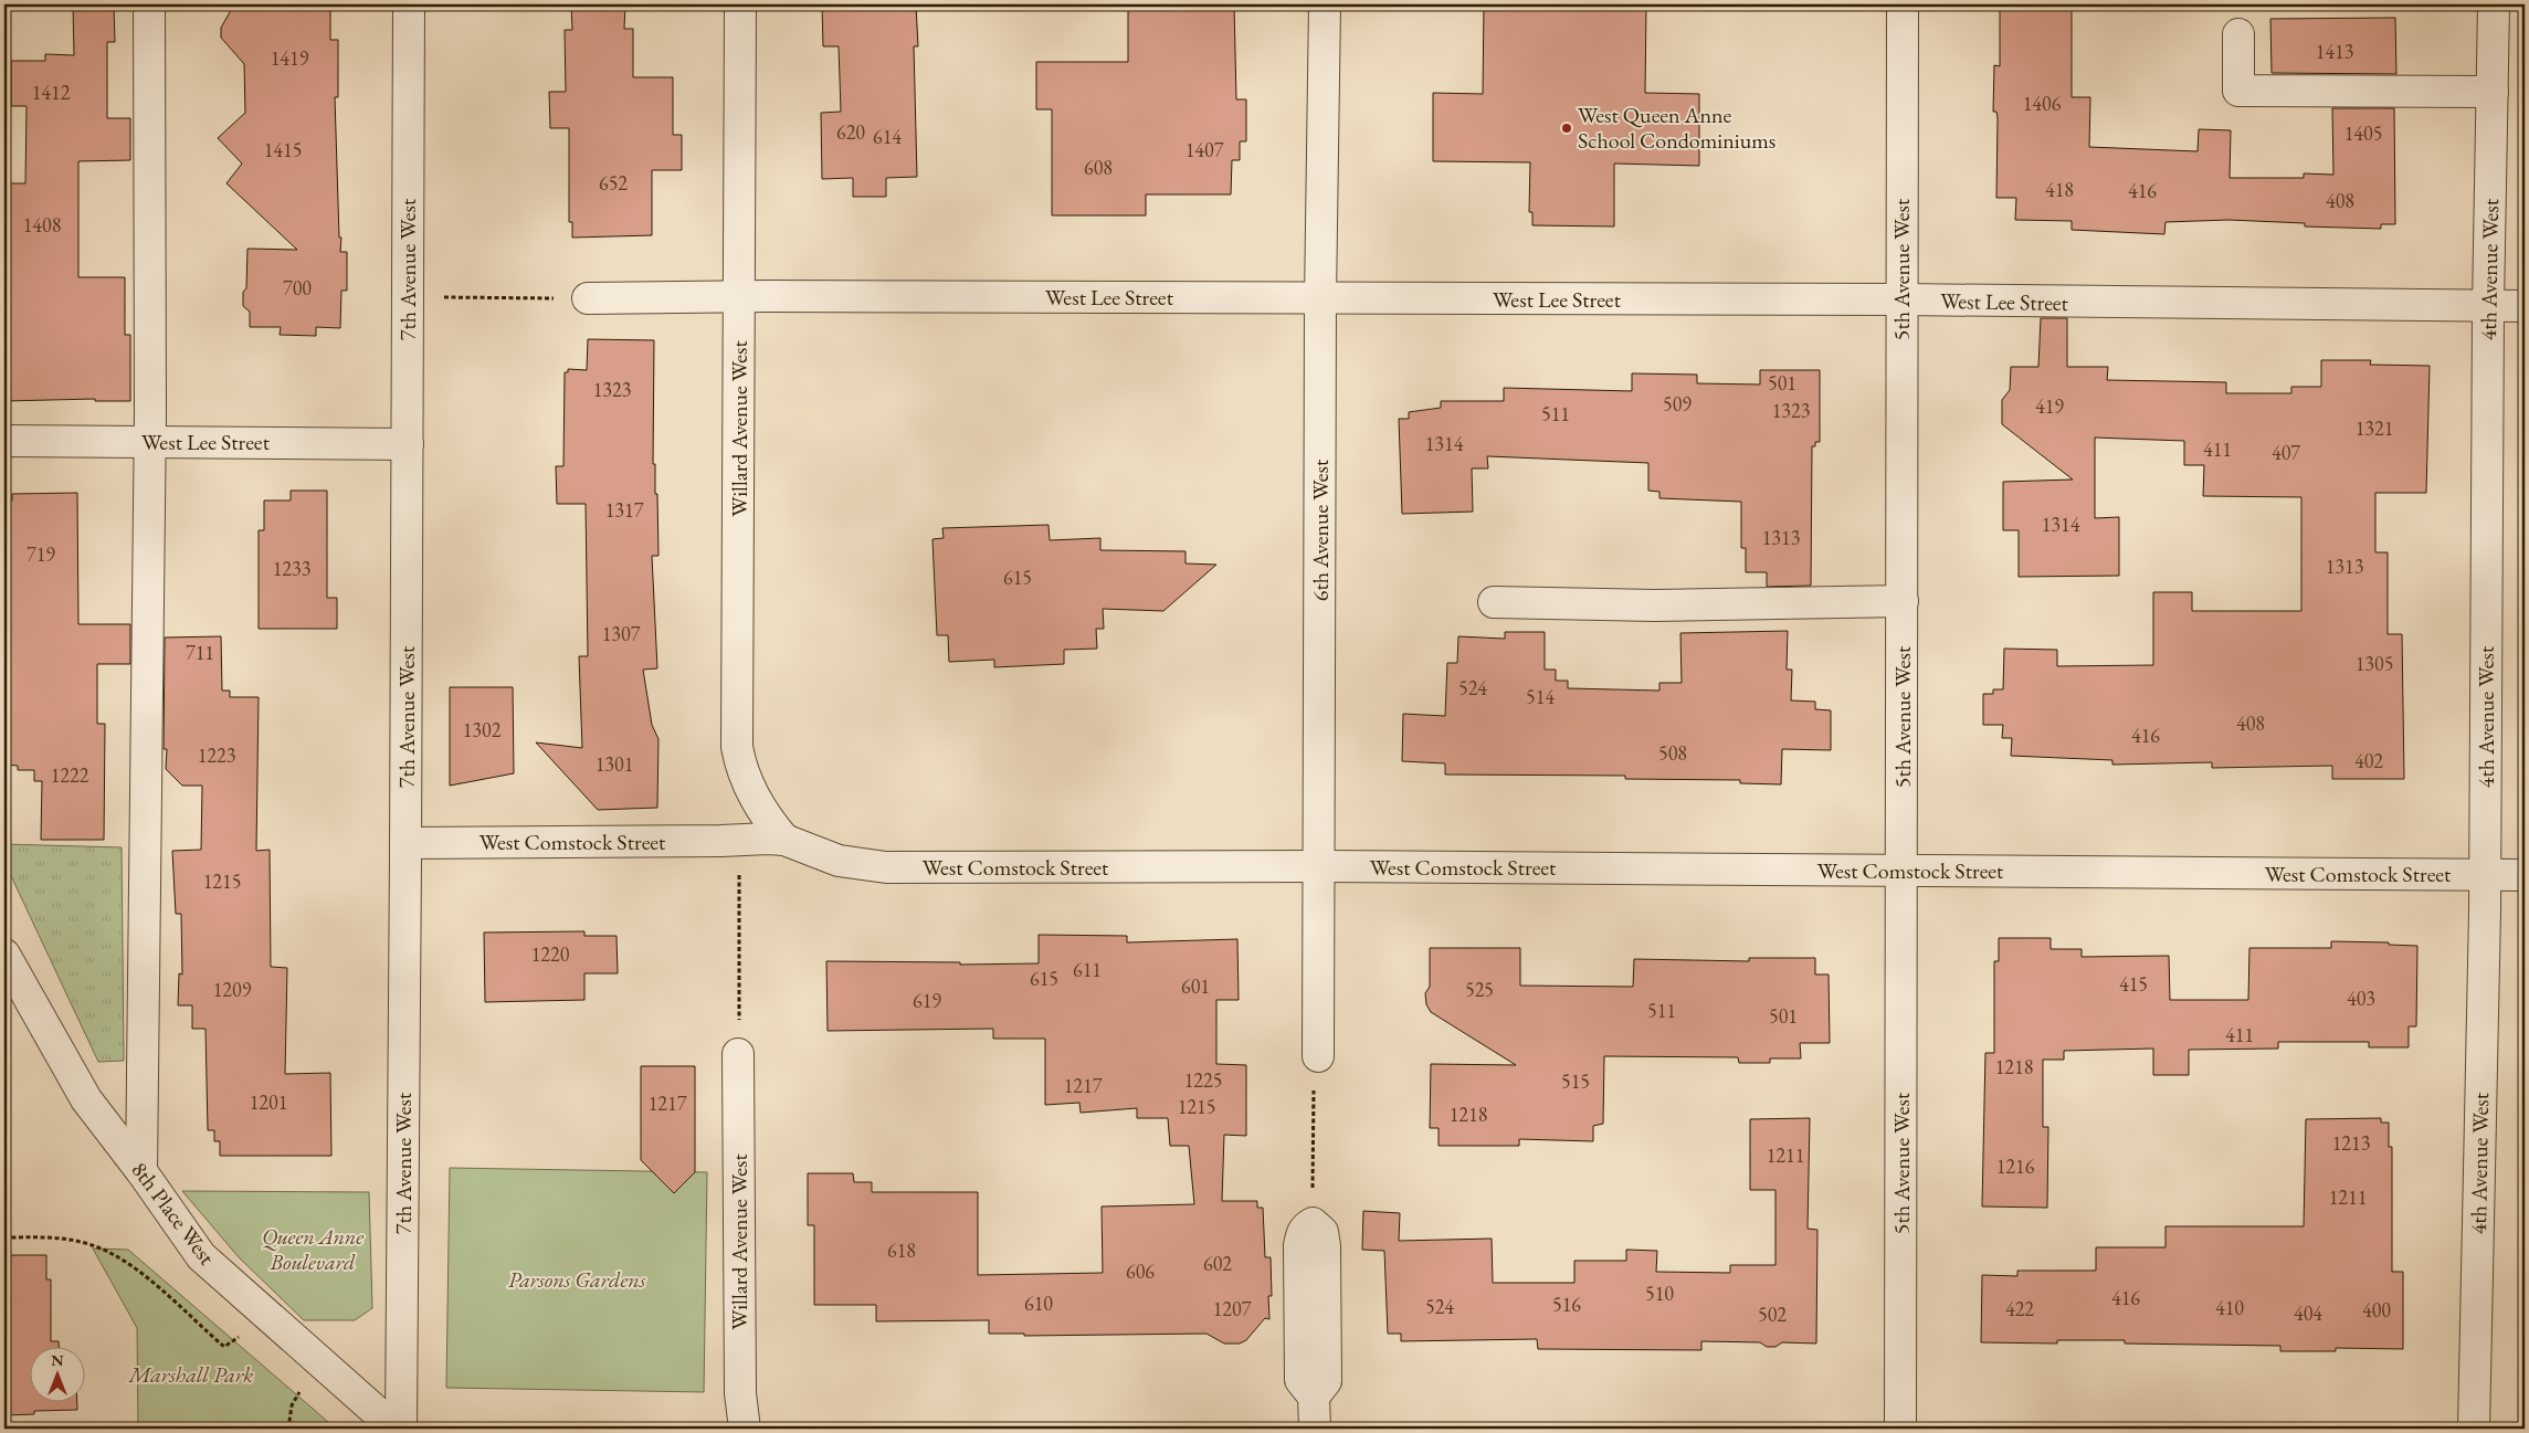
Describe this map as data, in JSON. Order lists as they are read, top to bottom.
{
  "streets": {
    "street": [
      "7th Avenue West",
      "5th Avenue West",
      "4th Avenue West",
      "West Lee Street",
      "Willard Avenue West",
      "6th Avenue West",
      "West Comstock Street",
      "8th Place West"
    ]
  },
  "crossings": [
    ["7th Avenue West", "West Lee Street"],
    ["7th Avenue West", "West Comstock Street"],
    ["5th Avenue West", "West Lee Street"],
    ["5th Avenue West", "West Comstock Street"],
    ["4th Avenue West", "West Lee Street"],
    ["4th Avenue West", "West Comstock Street"],
    ["West Lee Street", "Willard Avenue West"],
    ["West Lee Street", "6th Avenue West"],
    ["Willard Avenue West", "West Comstock Street"],
    ["6th Avenue West", "West Comstock Street"]
  ],
  "parks": ["Queen Anne Boulevard", "Parsons Gardens", "Marshall Park"],
  "places": ["West Queen Anne School Condominiums"],
  "house_numbers": [
    "1413",
    "1419",
    "1412",
    "1406",
    "620",
    "1405",
    "614",
    "1415",
    "1407",
    "608",
    "652",
    "418",
    "416",
    "408",
    "1408",
    "700",
    "501",
    "1323",
    "509",
    "419",
    "1323",
    "511",
    "1321",
    "1314",
    "411",
    "407",
    "1317",
    "1314",
    "1313",
    "719",
    "1313",
    "1233",
    "615",
    "1307",
    "711",
    "1305",
    "524",
    "514",
    "408",
    "1302",
    "416",
    "508",
    "1223",
    "402",
    "1301",
    "1222",
    "1215",
    "1220",
    "611",
    "615",
    "415",
    "601",
    "1209",
    "525",
    "403",
    "619",
    "511",
    "501",
    "411",
    "1218",
    "1225",
    "515",
    "1217",
    "1201",
    "1217",
    "1215",
    "1218",
    "1213",
    "1211",
    "1216",
    "1211",
    "618",
    "602",
    "606",
    "510",
    "416",
    "610",
    "516",
    "524",
    "410",
    "1207",
    "422",
    "400",
    "404",
    "502"
  ],
  "north": "top"
}
